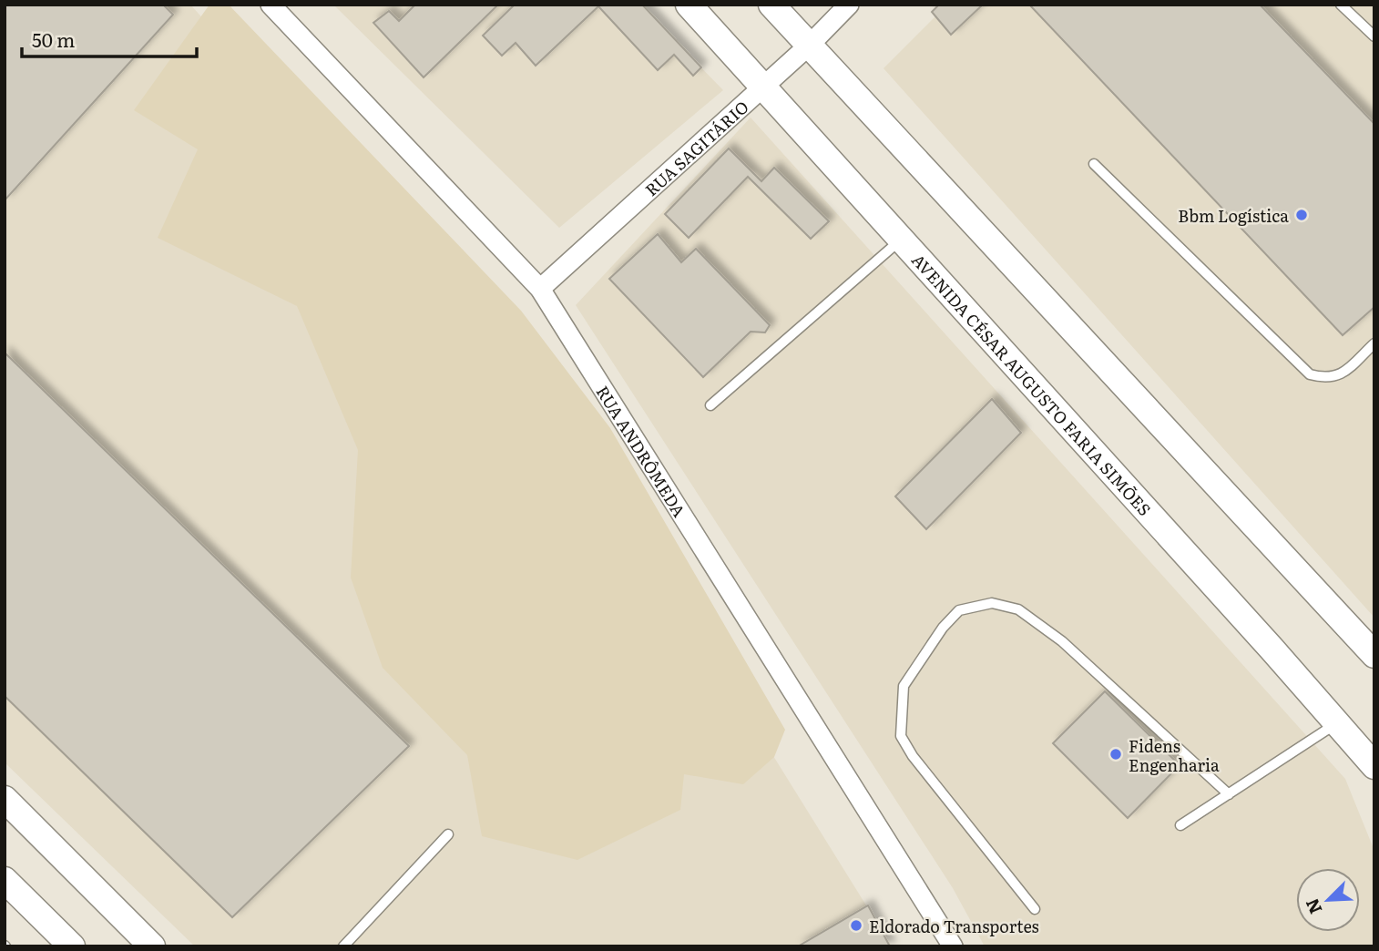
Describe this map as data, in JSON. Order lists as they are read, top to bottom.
{
  "streets": {
    "street": ["RUA SAGITÁRIO", "AVENIDA CÉSAR AUGUSTO FARIA SIMÕES", "RUA ANDRÔMEDA"]
  },
  "crossings": [
    ["RUA SAGITÁRIO", "AVENIDA CÉSAR AUGUSTO FARIA SIMÕES"],
    ["RUA SAGITÁRIO", "RUA ANDRÔMEDA"]
  ],
  "places": ["Bbm Logística", "Fidens Engenharia", "Eldorado Transportes"],
  "scale_bar": "50 m",
  "north": "bottom left"
}
